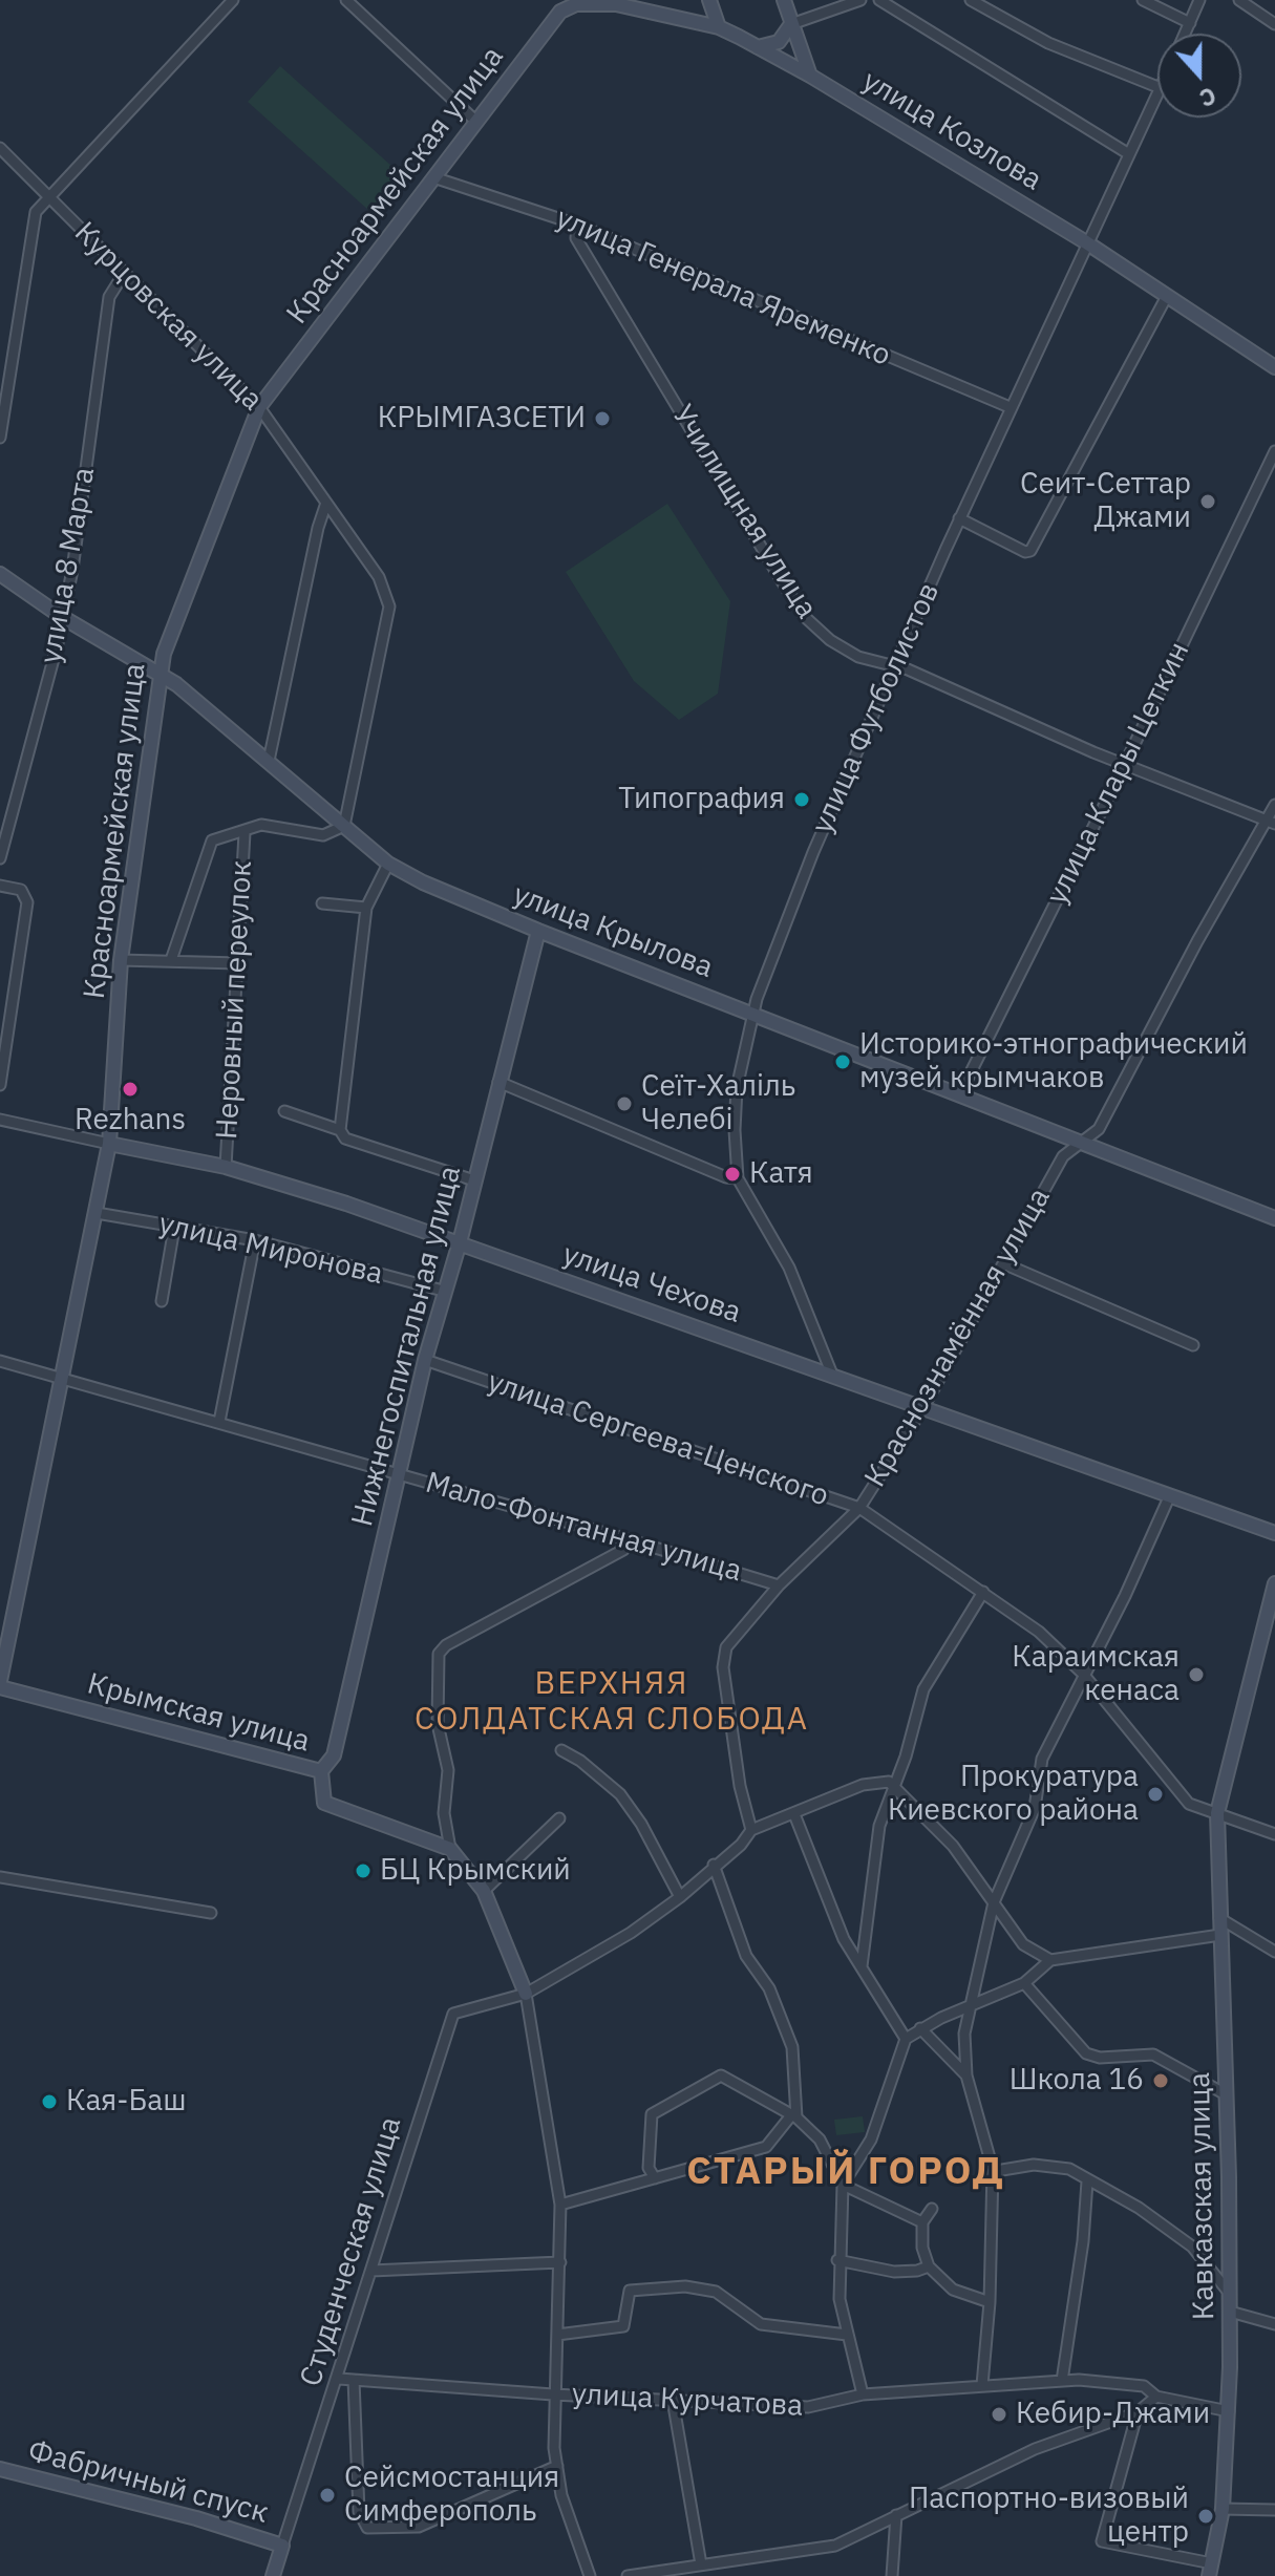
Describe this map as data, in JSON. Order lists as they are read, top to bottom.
{
  "streets": {
    "main road": [
      "улица Козлова",
      "Красноармейская улица",
      "улица Крылова",
      "улица Чехова",
      "Нижнегоспитальная улица",
      "Крымская улица",
      "Кавказская улица",
      "Студенческая улица",
      "Фабричный спуск"
    ],
    "street": [
      "улица Генерала Яременко",
      "Курцовская улица",
      "Училищная улица",
      "улица 8 Марта",
      "улица Футболистов",
      "улица Клары Цеткин",
      "Неровный переулок",
      "улица Миронова",
      "Краснознамённая улица",
      "улица Сергеева-Ценского",
      "Мало-Фонтанная улица",
      "улица Курчатова"
    ]
  },
  "crossings": [
    ["улица Козлова", "Красноармейская улица"],
    ["улица Козлова", "улица Футболистов"],
    ["Красноармейская улица", "улица Генерала Яременко"],
    ["Красноармейская улица", "Курцовская улица"],
    ["Красноармейская улица", "улица Крылова"],
    ["Красноармейская улица", "улица Миронова"],
    ["Красноармейская улица", "улица Чехова"],
    ["Красноармейская улица", "Мало-Фонтанная улица"],
    ["улица Генерала Яременко", "Училищная улица"],
    ["улица Генерала Яременко", "улица Футболистов"],
    ["Курцовская улица", "улица 8 Марта"],
    ["Курцовская улица", "улица Крылова"],
    ["Училищная улица", "улица Футболистов"],
    ["Училищная улица", "улица Клары Цеткин"],
    ["Училищная улица", "Краснознамённая улица"],
    ["улица 8 Марта", "улица Крылова"],
    ["улица Футболистов", "улица Крылова"],
    ["улица Футболистов", "улица Чехова"],
    ["улица Клары Цеткин", "улица Крылова"],
    ["улица Крылова", "Краснознамённая улица"],
    ["улица Крылова", "Нижнегоспитальная улица"],
    ["Неровный переулок", "улица Чехова"],
    ["улица Миронова", "Нижнегоспитальная улица"],
    ["улица Чехова", "Краснознамённая улица"],
    ["улица Чехова", "Нижнегоспитальная улица"],
    ["Краснознамённая улица", "улица Сергеева-Ценского"],
    ["Краснознамённая улица", "Мало-Фонтанная улица"],
    ["Нижнегоспитальная улица", "улица Сергеева-Ценского"],
    ["Нижнегоспитальная улица", "Мало-Фонтанная улица"],
    ["Нижнегоспитальная улица", "Крымская улица"],
    ["улица Сергеева-Ценского", "Кавказская улица"],
    ["Кавказская улица", "улица Курчатова"],
    ["Студенческая улица", "улица Курчатова"],
    ["Студенческая улица", "Фабричный спуск"]
  ],
  "districts": ["ВЕРХНЯЯ СОЛДАТСКАЯ СЛОБОДА", "СТАРЫЙ ГОРОД"],
  "places": [
    "КРЫМГАЗСЕТИ",
    "Сеит-Сеттар Джами",
    "Типография",
    "Историко-этнографический музей крымчаков",
    "Rezhans",
    "Сеїт-Халіль Челебі",
    "Катя",
    "Караимская кенаса",
    "Прокуратура Киевского района",
    "БЦ Крымский",
    "Школа 16",
    "Кая-Баш",
    "Кебир-Джами",
    "Сейсмостанция Симферополь",
    "Паспортно-визовый центр"
  ],
  "north": "bottom"
}
